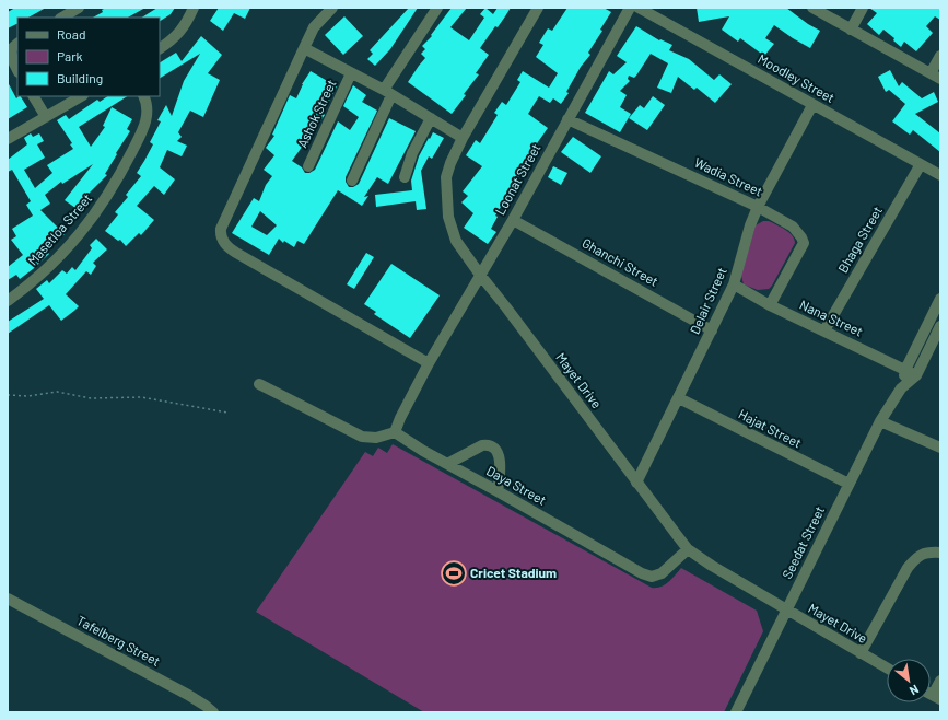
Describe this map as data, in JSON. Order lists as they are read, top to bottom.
{
  "streets": {
    "street": [
      "Moodley Street",
      "Ashok Street",
      "Wadia Street",
      "Loonat Street",
      "Masetloa Street",
      "Bhaga Street",
      "Ghanchi Street",
      "Delair Street",
      "Nana Street",
      "Mayet Drive",
      "Hajat Street",
      "Daya Street",
      "Seedat Street",
      "Tafelberg Street"
    ]
  },
  "crossings": [
    ["Moodley Street", "Bhaga Street"],
    ["Moodley Street", "Delair Street"],
    ["Ashok Street", "Mayet Drive"],
    ["Wadia Street", "Loonat Street"],
    ["Wadia Street", "Delair Street"],
    ["Wadia Street", "Nana Street"],
    ["Loonat Street", "Ghanchi Street"],
    ["Loonat Street", "Mayet Drive"],
    ["Bhaga Street", "Nana Street"],
    ["Ghanchi Street", "Delair Street"],
    ["Delair Street", "Nana Street"],
    ["Delair Street", "Mayet Drive"],
    ["Delair Street", "Hajat Street"],
    ["Nana Street", "Seedat Street"],
    ["Mayet Drive", "Daya Street"],
    ["Mayet Drive", "Seedat Street"],
    ["Hajat Street", "Seedat Street"]
  ],
  "places": {
    "sports": ["Cricet Stadium"]
  },
  "legend": ["Road", "Park", "Building"],
  "north": "bottom right"
}
